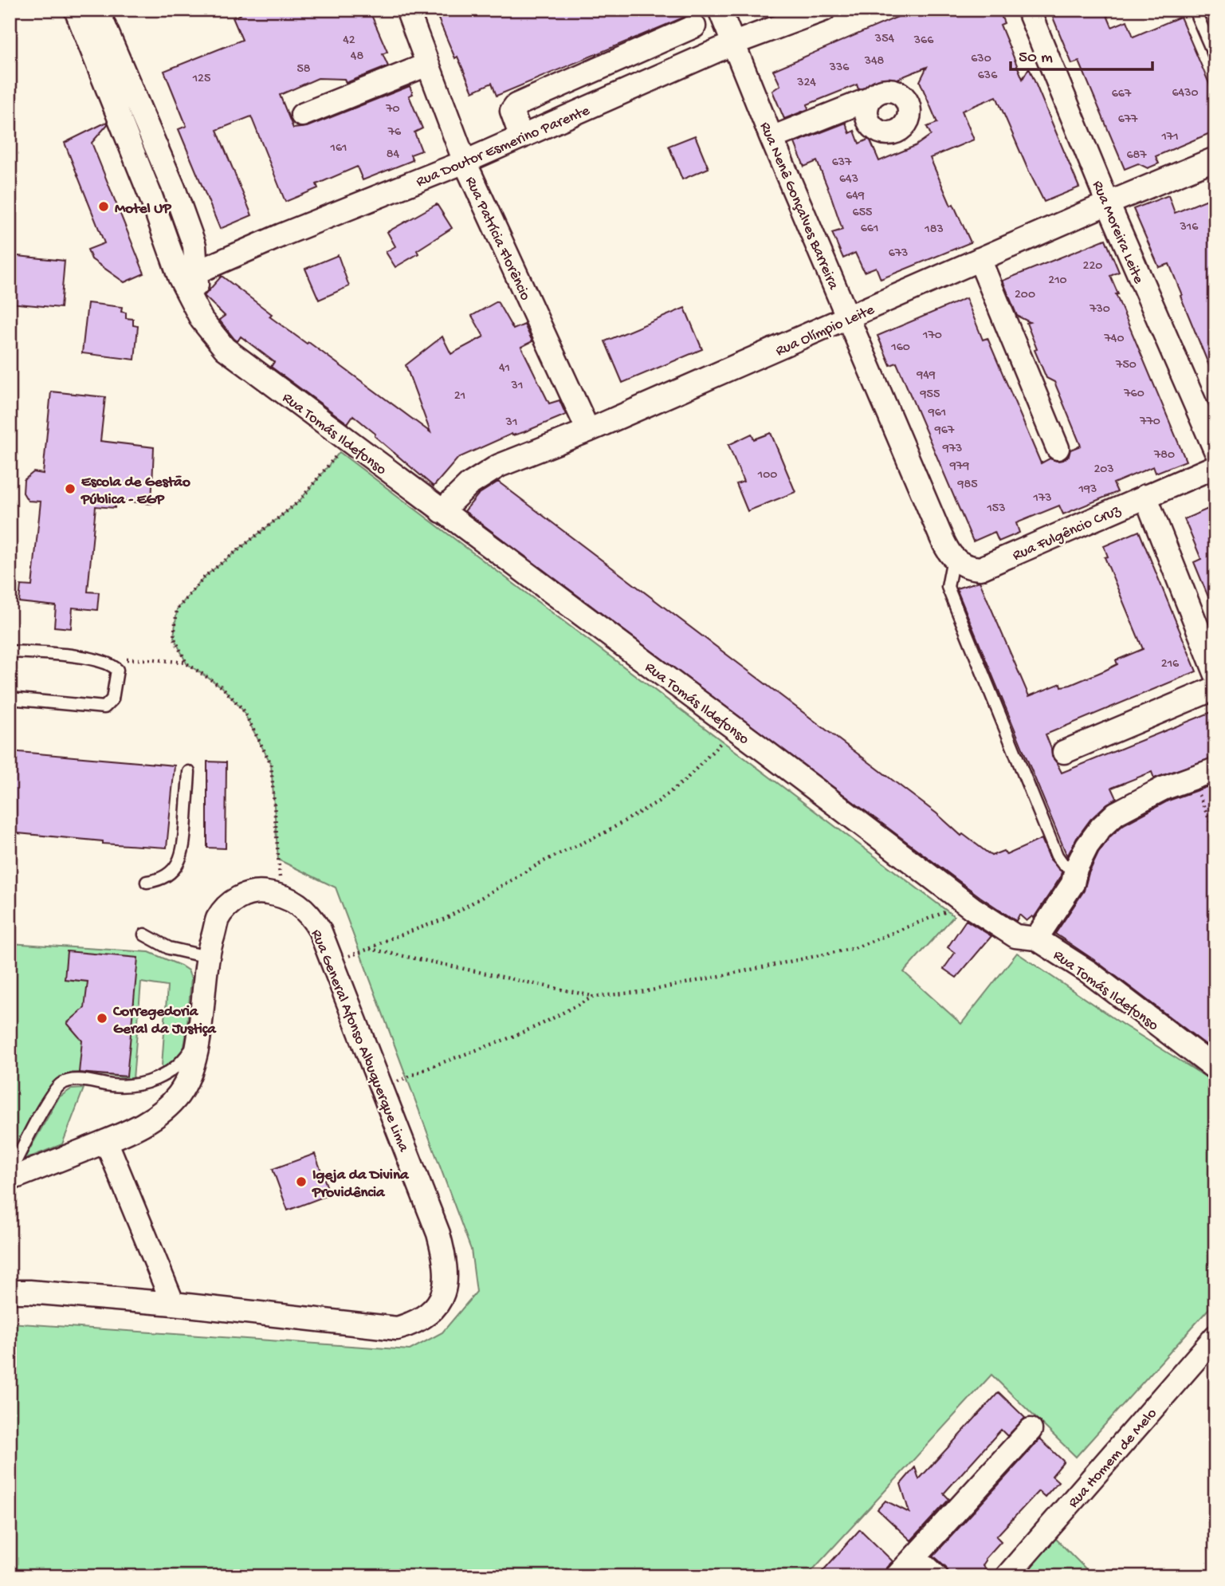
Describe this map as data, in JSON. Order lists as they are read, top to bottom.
{
  "streets": {
    "street": [
      "Rua Doutor Esmerino Parente",
      "Rua Nenê Gonçalves Barreira",
      "Rua Moreira Leite",
      "Rua Patrícia Florêncio",
      "Rua Olímpio Leite",
      "Rua Tomás Ildefonso",
      "Rua Fulgêncio Cruz",
      "Rua General Afonso Albuquerque Lima",
      "Rua Homem de Melo"
    ]
  },
  "crossings": [
    ["Rua Doutor Esmerino Parente", "Rua Nenê Gonçalves Barreira"],
    ["Rua Doutor Esmerino Parente", "Rua Patrícia Florêncio"],
    ["Rua Doutor Esmerino Parente", "Rua Tomás Ildefonso"],
    ["Rua Nenê Gonçalves Barreira", "Rua Olímpio Leite"],
    ["Rua Nenê Gonçalves Barreira", "Rua Fulgêncio Cruz"],
    ["Rua Moreira Leite", "Rua Olímpio Leite"],
    ["Rua Patrícia Florêncio", "Rua Olímpio Leite"],
    ["Rua Olímpio Leite", "Rua Tomás Ildefonso"]
  ],
  "places": [
    "Motel UP",
    "Escola de Gestão Pública - EGP",
    "Corregedoria Geral da Justiça",
    "Igeja da Divina Providência"
  ],
  "house_numbers": [
    "354",
    "42",
    "366",
    "48",
    "630",
    "348",
    "336",
    "58",
    "636",
    "125",
    "324",
    "6430",
    "667",
    "70",
    "677",
    "76",
    "171",
    "161",
    "84",
    "687",
    "637",
    "643",
    "649",
    "655",
    "316",
    "661",
    "183",
    "673",
    "220",
    "210",
    "200",
    "730",
    "170",
    "740",
    "160",
    "750",
    "41",
    "949",
    "31",
    "760",
    "955",
    "21",
    "961",
    "770",
    "31",
    "967",
    "973",
    "780",
    "979",
    "203",
    "100",
    "985",
    "193",
    "173",
    "153",
    "216"
  ],
  "scale_bar": "50 m"
}
